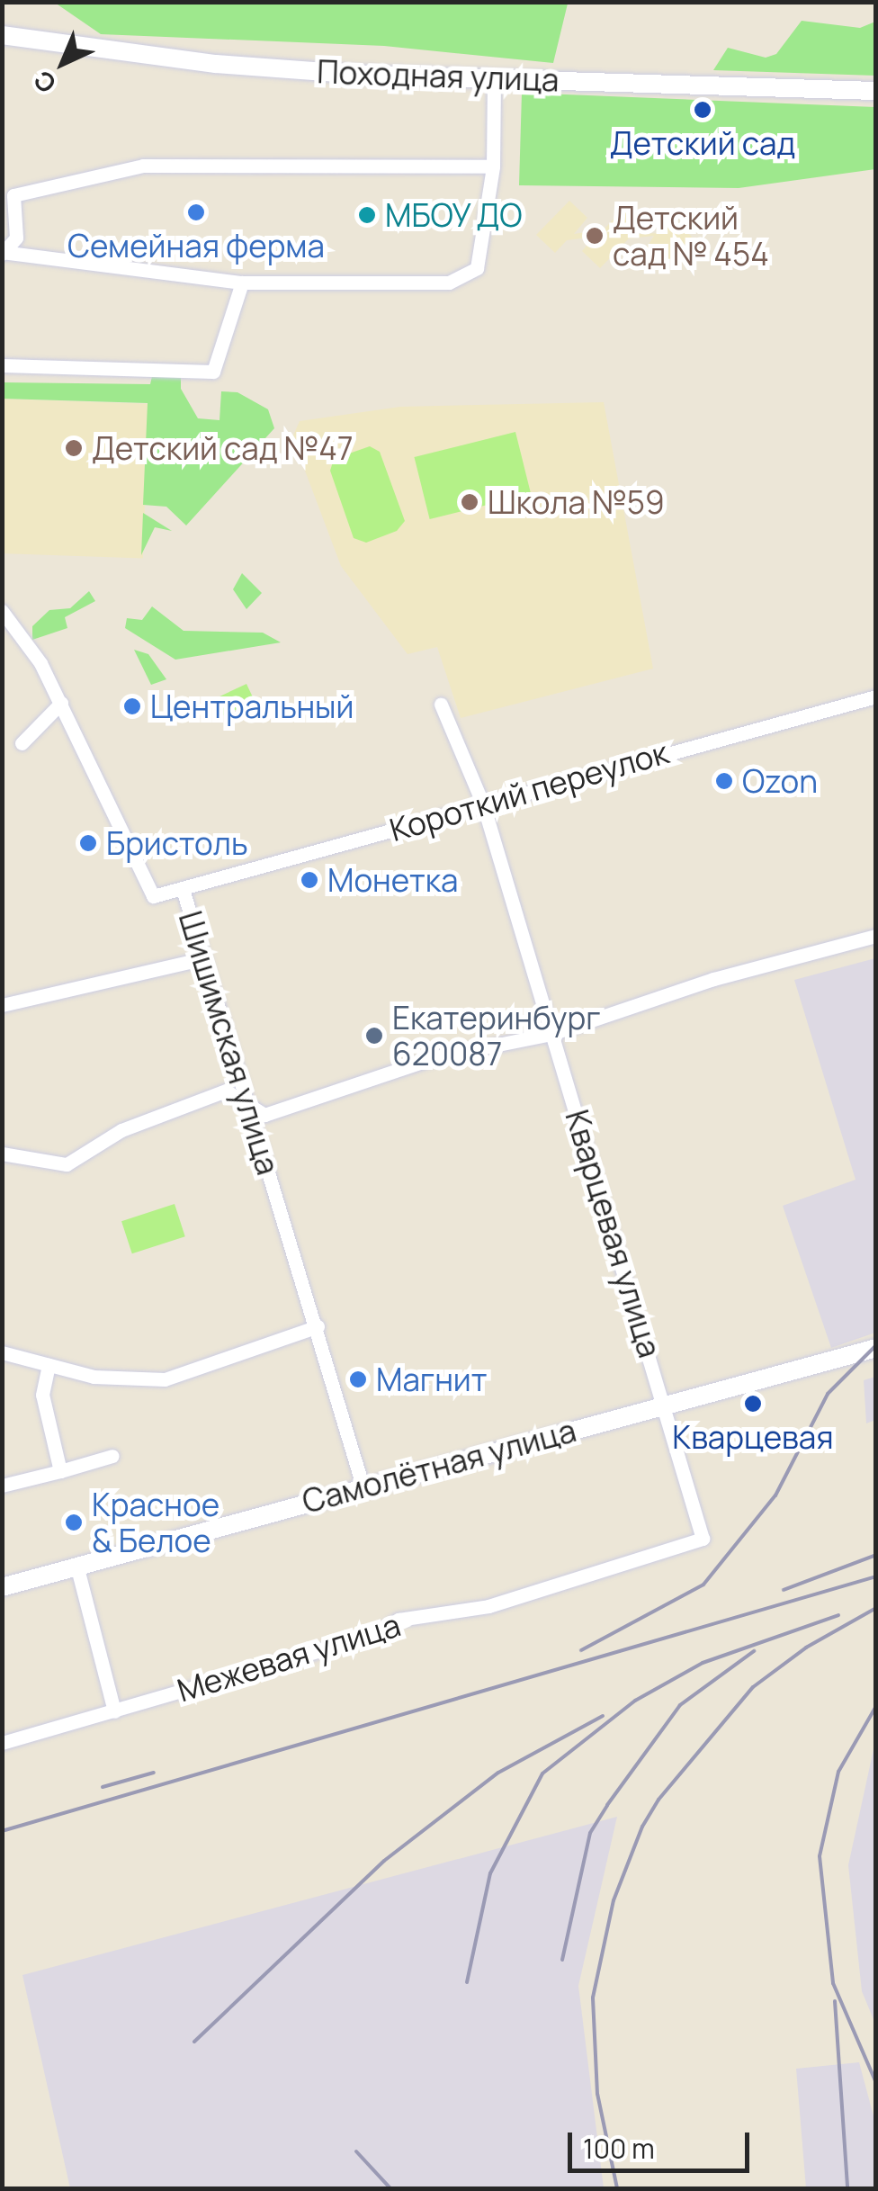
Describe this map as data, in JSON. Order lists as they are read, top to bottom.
{
  "streets": {
    "main road": ["Походная улица", "Самолётная улица"],
    "street": [
      "Короткий переулок",
      "Шишимская улица",
      "Кварцевая улица",
      "Межевая улица"
    ]
  },
  "crossings": [
    ["Короткий переулок", "Шишимская улица"],
    ["Короткий переулок", "Кварцевая улица"],
    ["Шишимская улица", "Самолётная улица"],
    ["Кварцевая улица", "Самолётная улица"],
    ["Кварцевая улица", "Межевая улица"],
    ["Самолётная улица", "Межевая улица"]
  ],
  "places": [
    "Детский сад",
    "Семейная ферма",
    "МБОУ ДО",
    "Детский сад № 454",
    "Детский сад №47",
    "Школа №59",
    "Центральный",
    "Ozon",
    "Бристоль",
    "Монетка",
    "Екатеринбург 620087",
    "Магнит",
    "Кварцевая",
    "Красное & Белое"
  ],
  "scale_bar": "100 m",
  "north": "bottom left"
}
